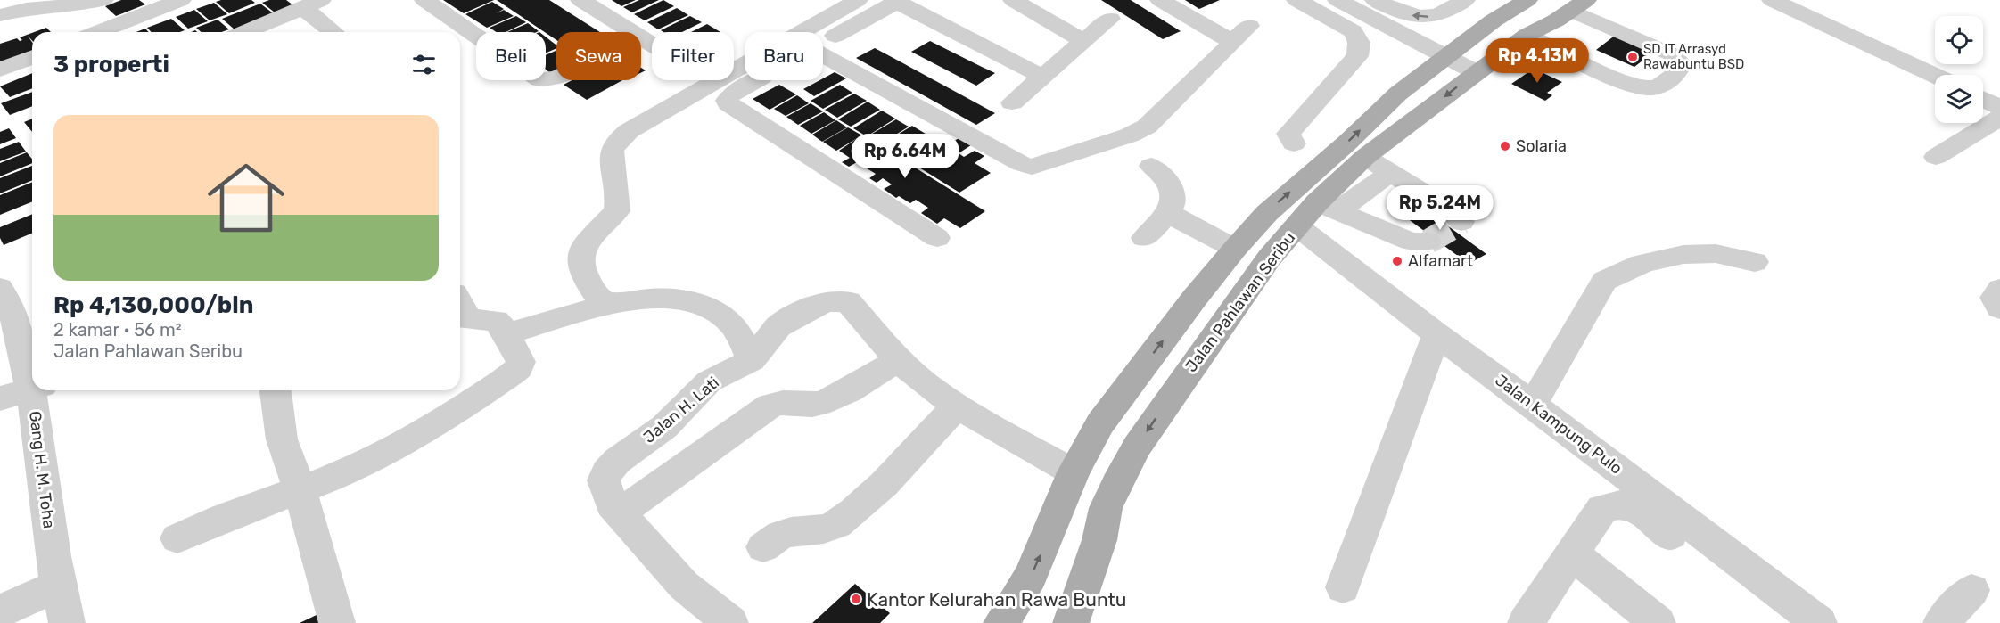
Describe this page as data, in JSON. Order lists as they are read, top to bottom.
{
  "streets": {
    "main road": ["Jalan Pahlawan Seribu"],
    "street": ["Jalan H. Lati", "Jalan Kampung Pulo", "Gang H. M. Toha"]
  },
  "crossings": [
    ["Jalan Pahlawan Seribu", "Jalan H. Lati"],
    ["Jalan Pahlawan Seribu", "Jalan Kampung Pulo"]
  ],
  "places": [
    "SD IT Arrasyd Rawabuntu BSD",
    "Solaria",
    "Alfamart",
    "Kantor Kelurahan Rawa Buntu"
  ],
  "page": {
    "chip": [
      "Beli",
      "Sewa",
      "Filter",
      "Baru"
    ],
    "heading": "3 properti",
    "price": ["Rp 4.13M", "Rp 6.64M", "Rp 5.24M"],
    "list": [
      {
        "name": "Rp 4,130,000/bln",
        "note": "2 kamar · 56 m² · Jalan Pahlawan Seribu"
      }
    ]
  }
}
